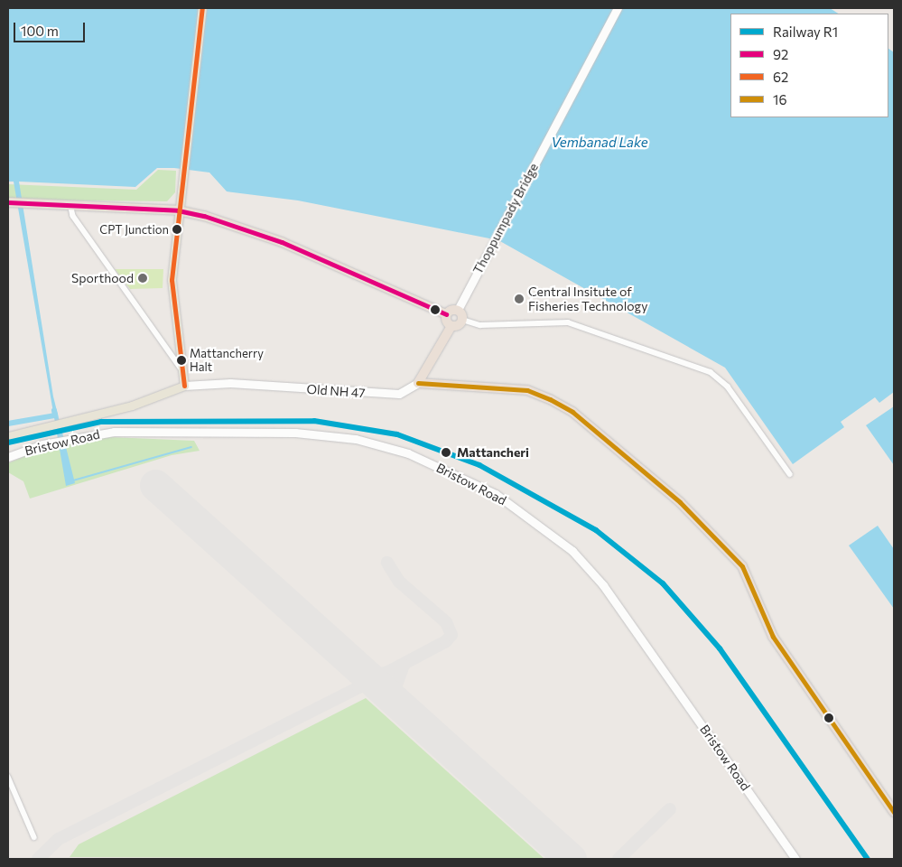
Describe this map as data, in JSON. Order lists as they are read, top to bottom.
{
  "streets": {
    "main road": ["Old NH 47"],
    "street": ["Thoppumpady Bridge", "Bristow Road"]
  },
  "water": ["Vembanad Lake"],
  "places": [
    "CPT Junction",
    "Sporthood",
    "Central Insitute of Fisheries Technology",
    "Mattancherry Halt",
    "Mattancheri"
  ],
  "lines": [
    "transit line 62",
    "transit line 92",
    "transit line 16",
    "rail line R1"
  ],
  "legend": [
    "Railway R1",
    "92",
    "62",
    "16"
  ],
  "scale_bar": "100 m"
}
